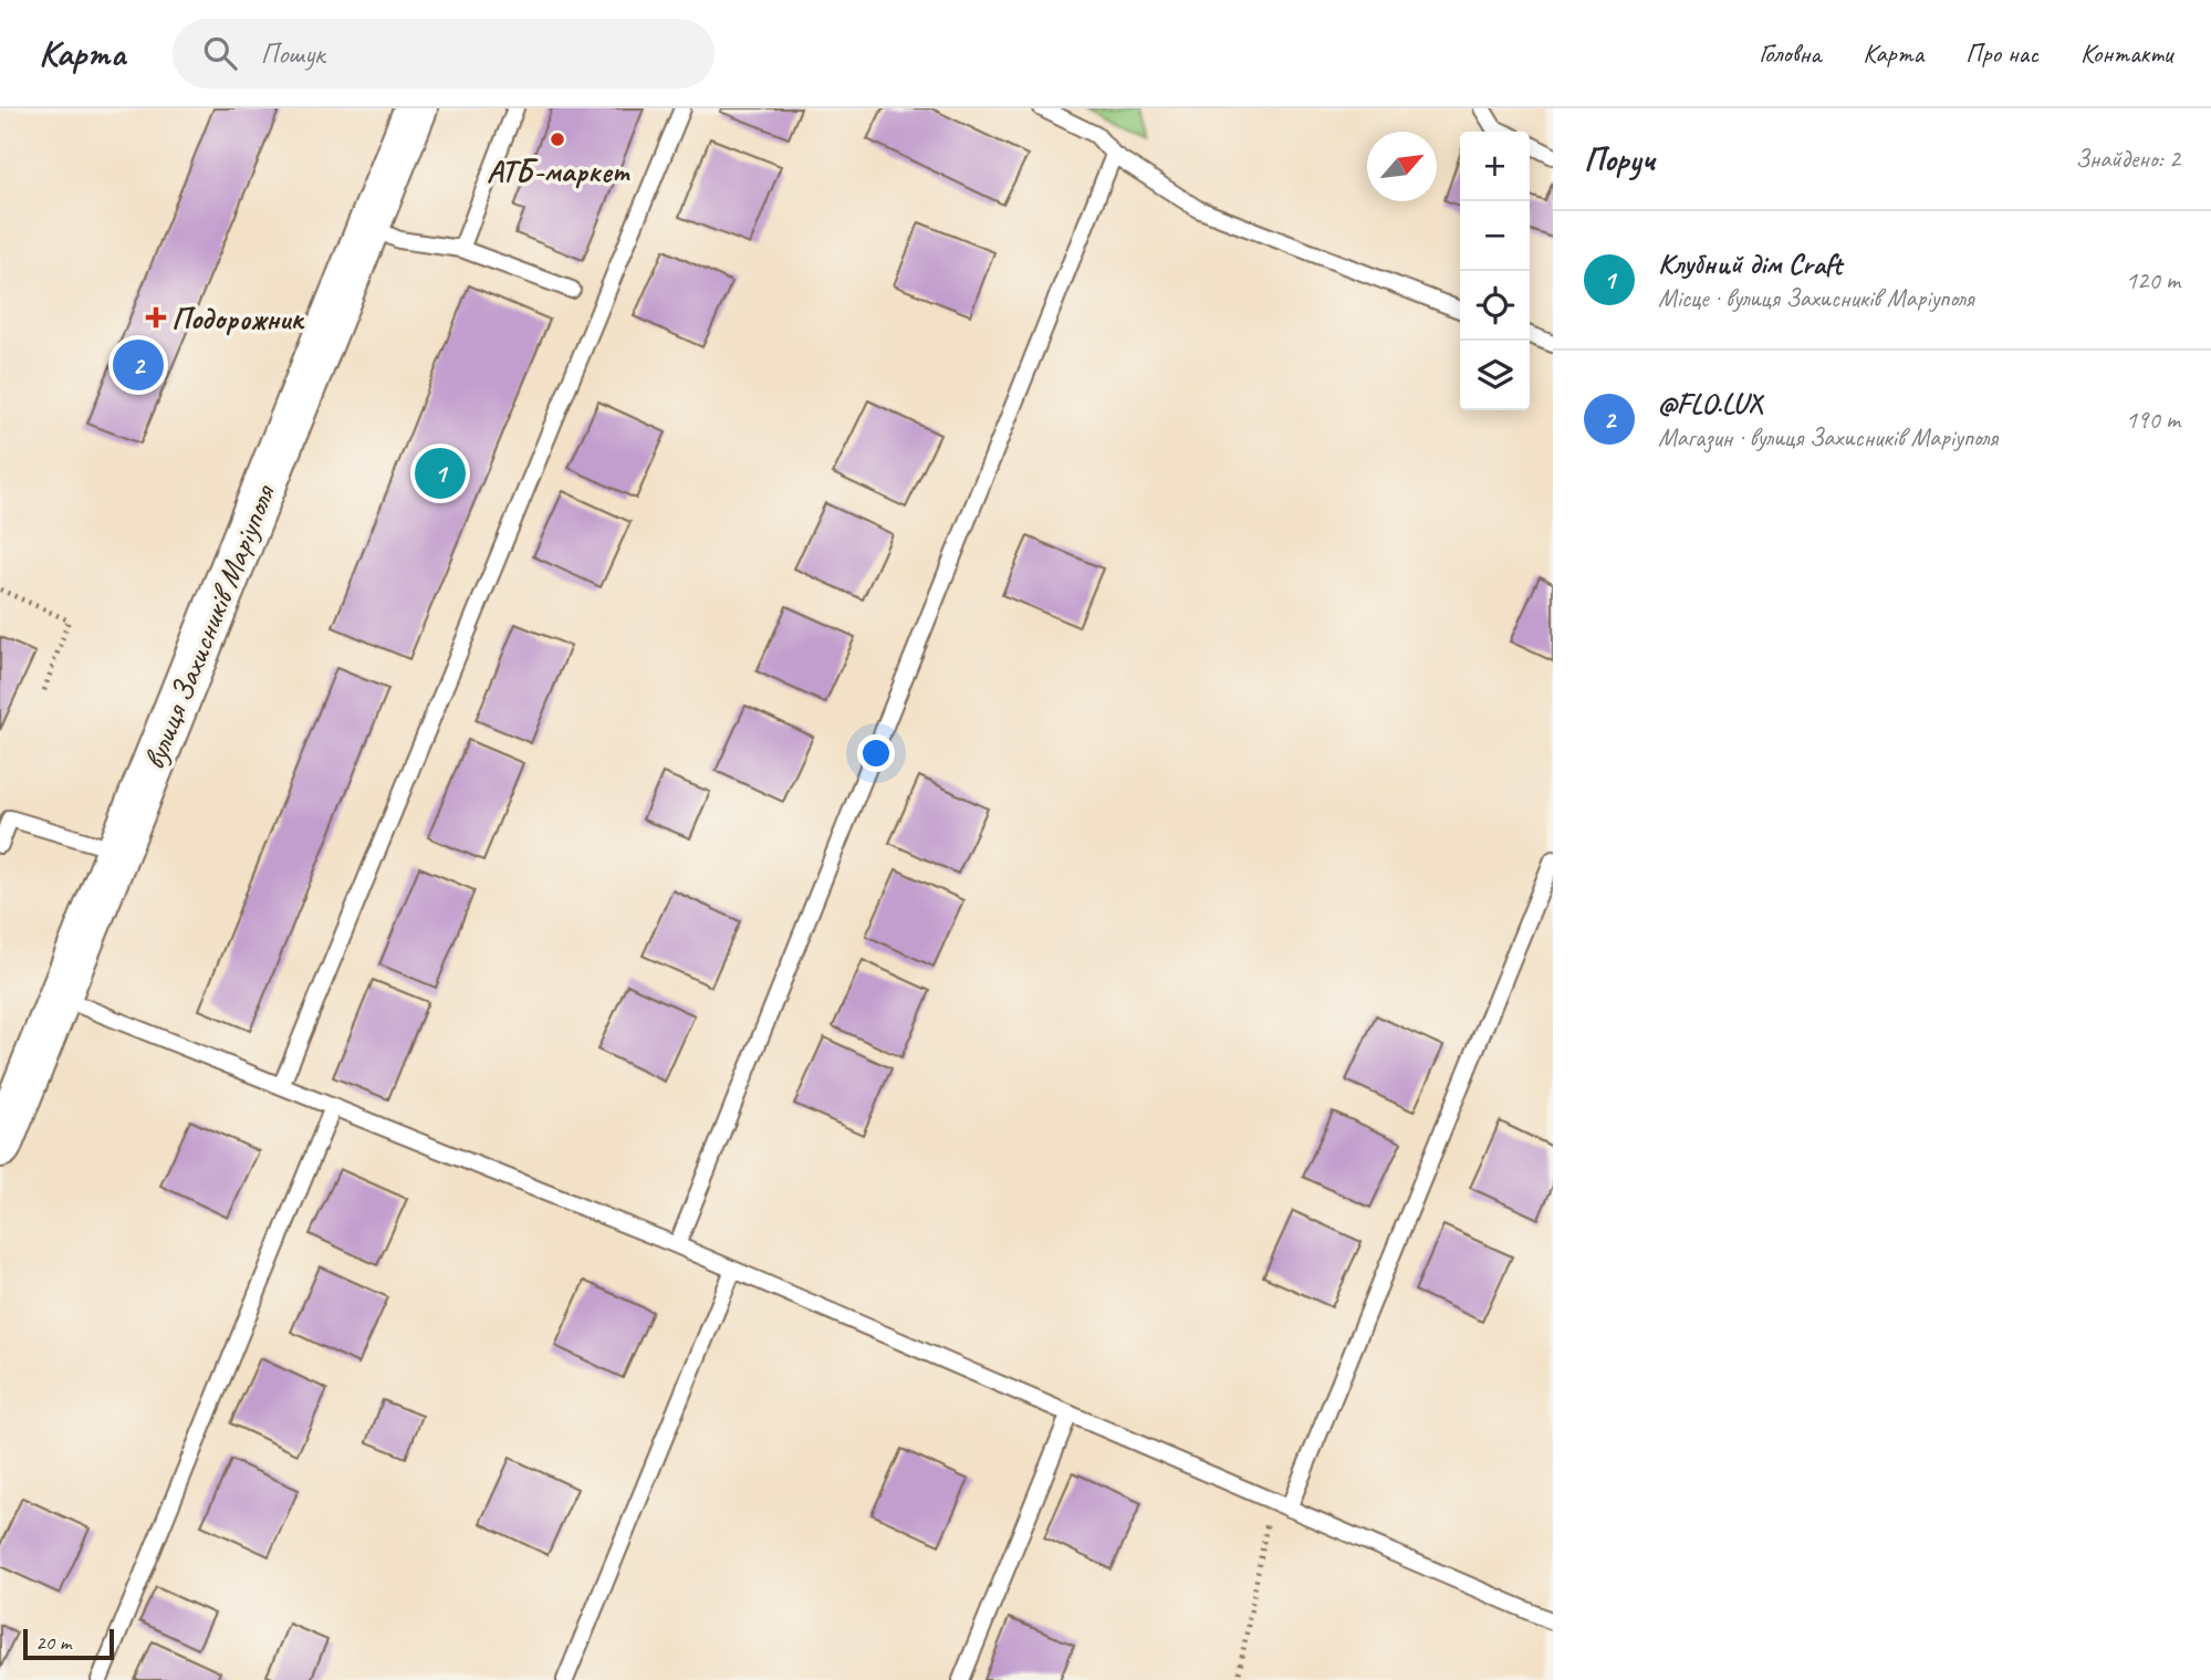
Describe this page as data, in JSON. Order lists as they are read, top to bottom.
{
  "streets": {
    "main road": ["вулиця Захисників Маріуполя"]
  },
  "places": {
    "other": ["АТБ-маркет"],
    "health": ["Подорожник"]
  },
  "scale_bar": "20 m",
  "north": "top right",
  "page": {
    "header": "Карта",
    "search": "Пошук",
    "nav": [
      "Головна",
      "Карта",
      "Про нас",
      "Контакти"
    ],
    "heading": ["Поруч", "Знайдено: 2"],
    "map_buttons": ["+", "−"],
    "list": [
      {
        "mark": "1",
        "name": "Клубний дім Craft",
        "note": "Місце · вулиця Захисників Маріуполя",
        "value": "120 m"
      },
      {
        "mark": "2",
        "name": "@FLO.LUX",
        "note": "Магазин · вулиця Захисників Маріуполя",
        "value": "190 m"
      }
    ],
    "pins": ["2", "1"],
    "scale": "20 m"
  }
}
